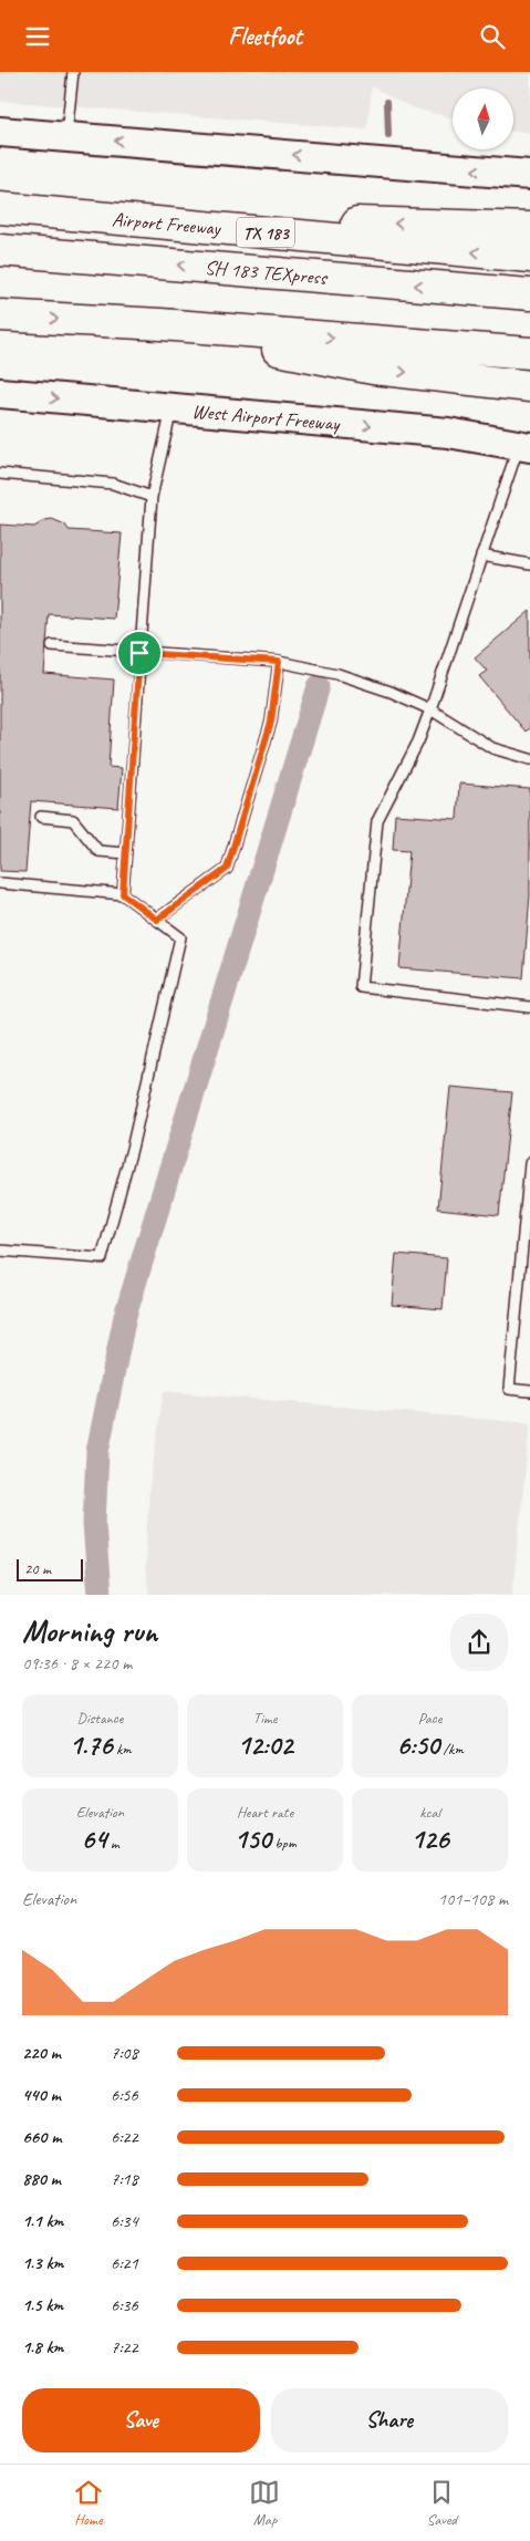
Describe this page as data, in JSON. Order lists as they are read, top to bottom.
{
  "streets": {
    "highway": ["Airport Freeway", "TX 183", "SH 183 TEXpress"],
    "main road": ["West Airport Freeway"]
  },
  "one_way": ["West Airport Freeway"],
  "scale_bar": "20 m",
  "north": "top",
  "page": {
    "header": "Fleetfoot",
    "scale": "20 m",
    "heading": ["Morning run", "09:36 · 8 × 220 m"],
    "stats": [
      ["Distance", "1.76 km"],
      ["Time", "12:02"],
      ["Pace", "6:50 /km"],
      ["Elevation", "64 m"],
      ["Heart rate", "150 bpm"],
      ["kcal", "126"]
    ],
    "chart": ["Elevation", "101–108 m"],
    "list": [
      {
        "name": "220 m",
        "note": "7:08"
      },
      {
        "name": "440 m",
        "note": "6:56"
      },
      {
        "name": "660 m",
        "note": "6:22"
      },
      {
        "name": "880 m",
        "note": "7:18"
      },
      {
        "name": "1.1 km",
        "note": "6:34"
      },
      {
        "name": "1.3 km",
        "note": "6:21"
      },
      {
        "name": "1.5 km",
        "note": "6:36"
      },
      {
        "name": "1.8 km",
        "note": "7:22"
      }
    ],
    "buttons": ["Save", "Share"],
    "tabs": ["Home", "Map", "Saved"]
  }
}
